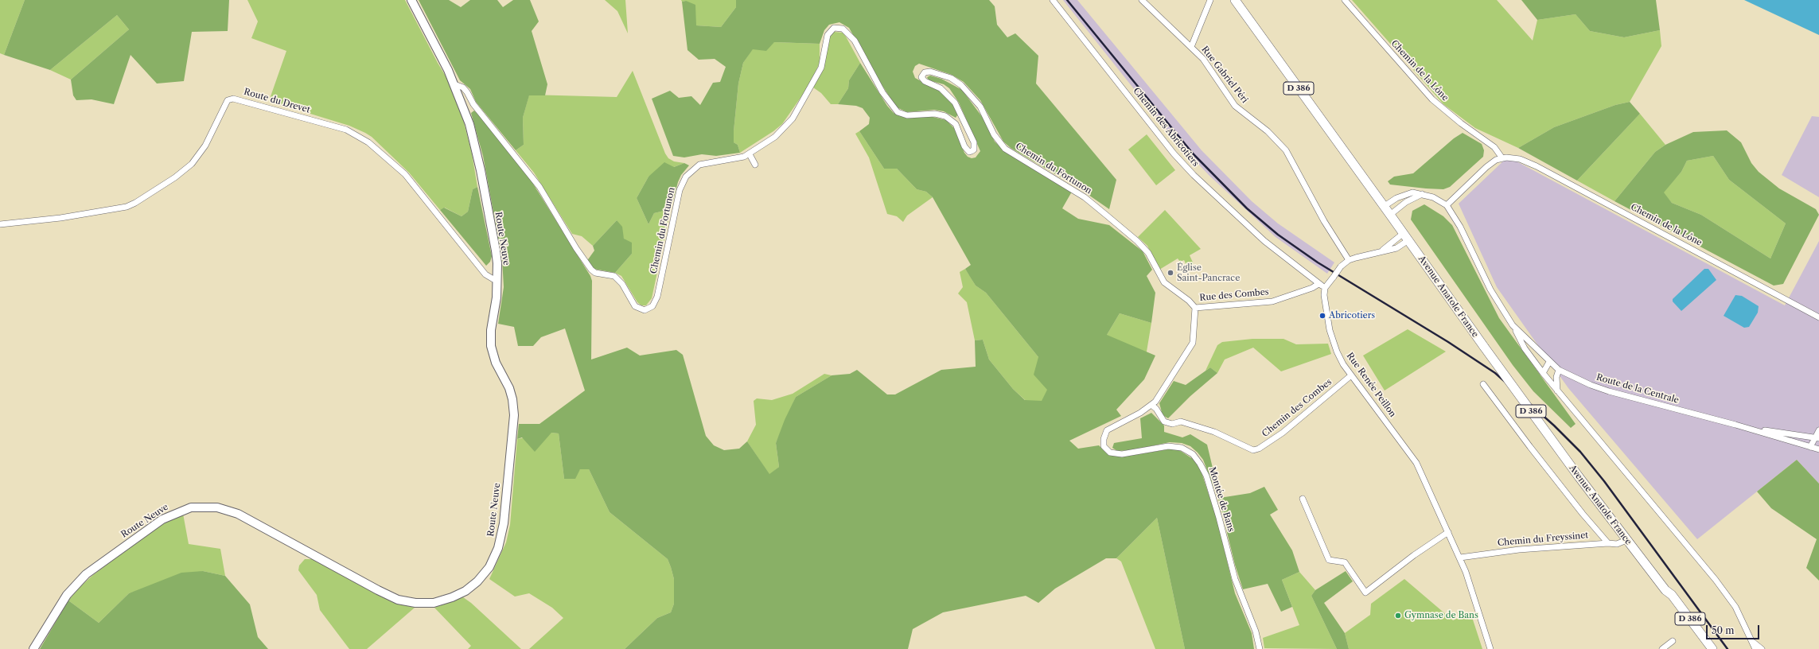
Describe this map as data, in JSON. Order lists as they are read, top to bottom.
{
  "streets": {
    "main road": ["D 386", "Avenue Anatole France"],
    "street": [
      "Chemin de la Lône",
      "Rue Gabriel Péri",
      "Route du Drevet",
      "Chemin des Abricotiers",
      "Chemin du Fortunon",
      "Route Neuve",
      "Rue des Combes",
      "Rue Renée Peillon",
      "Route de la Centrale",
      "Chemin des Combes",
      "Montée de Bans",
      "Chemin du Freyssinet"
    ]
  },
  "crossings": [
    ["Chemin de la Lône", "Route de la Centrale"],
    ["Route du Drevet", "Route Neuve"],
    ["Chemin des Abricotiers", "Rue des Combes"],
    ["Chemin des Abricotiers", "Rue Renée Peillon"],
    ["Chemin du Fortunon", "Route Neuve"],
    ["Chemin du Fortunon", "Rue des Combes"],
    ["Rue des Combes", "Chemin des Combes"],
    ["Rue des Combes", "Montée de Bans"],
    ["Avenue Anatole France", "Route de la Centrale"],
    ["Avenue Anatole France", "Chemin du Freyssinet"],
    ["Rue Renée Peillon", "Chemin des Combes"],
    ["Rue Renée Peillon", "Chemin du Freyssinet"]
  ],
  "places": ["Église Saint-Pancrace", "Abricotiers", "Gymnase de Bans"],
  "scale_bar": "50 m"
}
